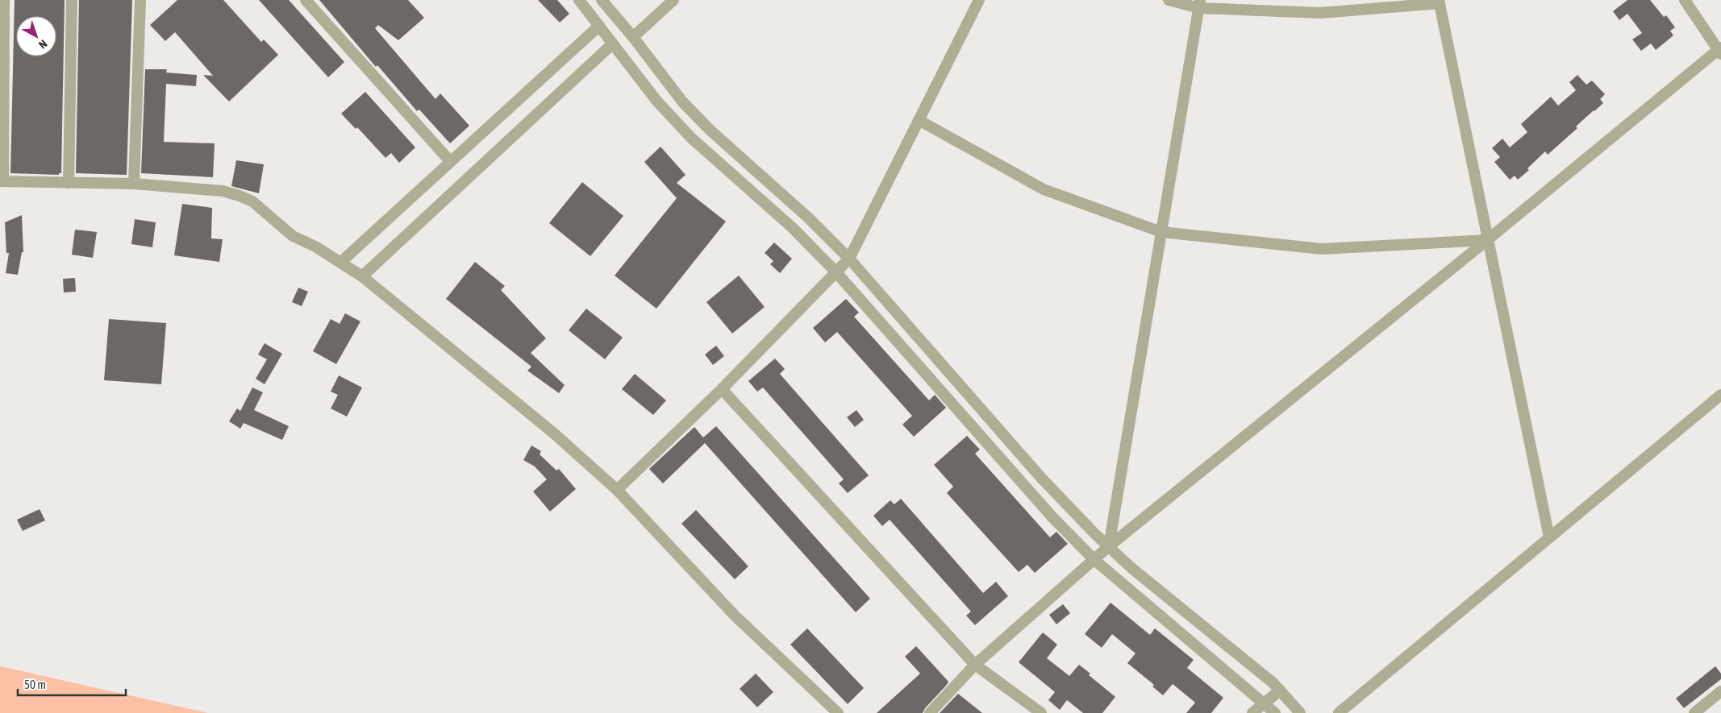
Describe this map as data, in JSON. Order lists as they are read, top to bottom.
{
  "scale_bar": "50 m",
  "north": "bottom right"
}
